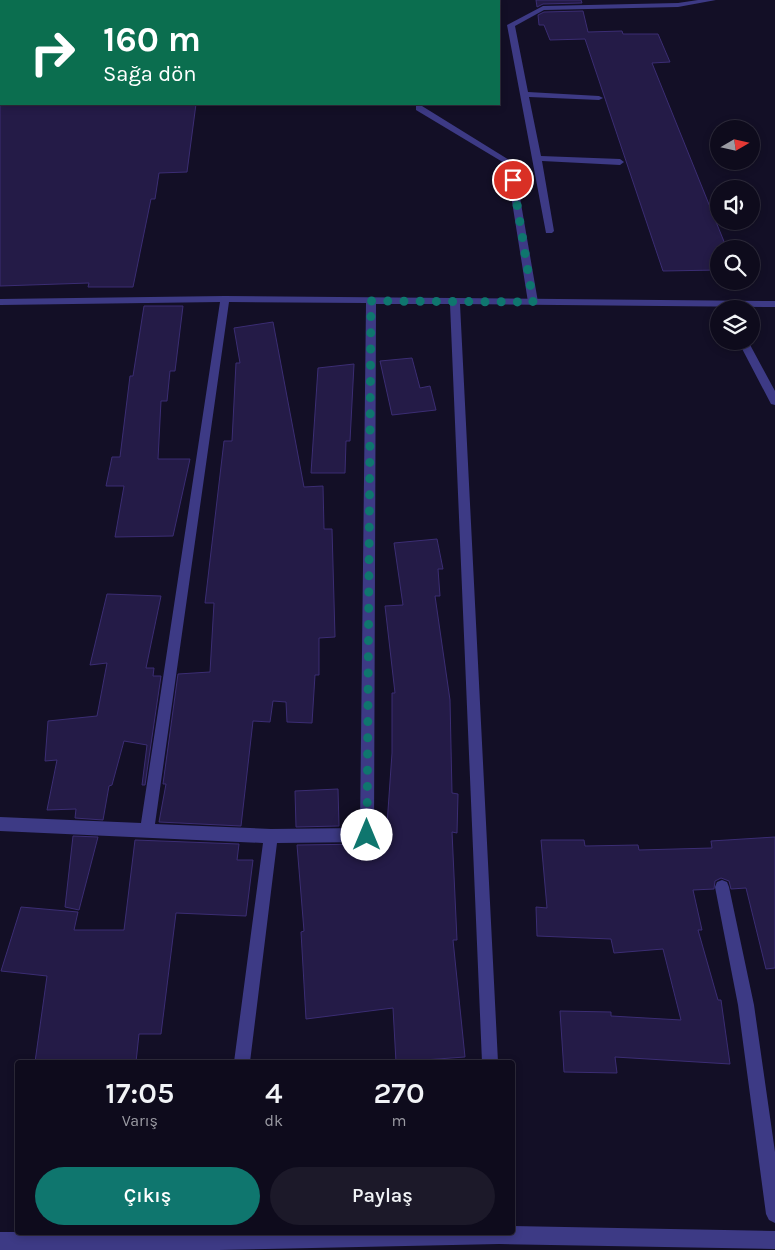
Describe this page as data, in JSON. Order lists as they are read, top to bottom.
{
  "north": "right",
  "page": {
    "turn": ["160 m", "Sağa dön"],
    "eta": [
      "17:05",
      "Varış",
      "4",
      "dk",
      "270",
      "m"
    ],
    "buttons": ["Çıkış", "Paylaş"]
  }
}
